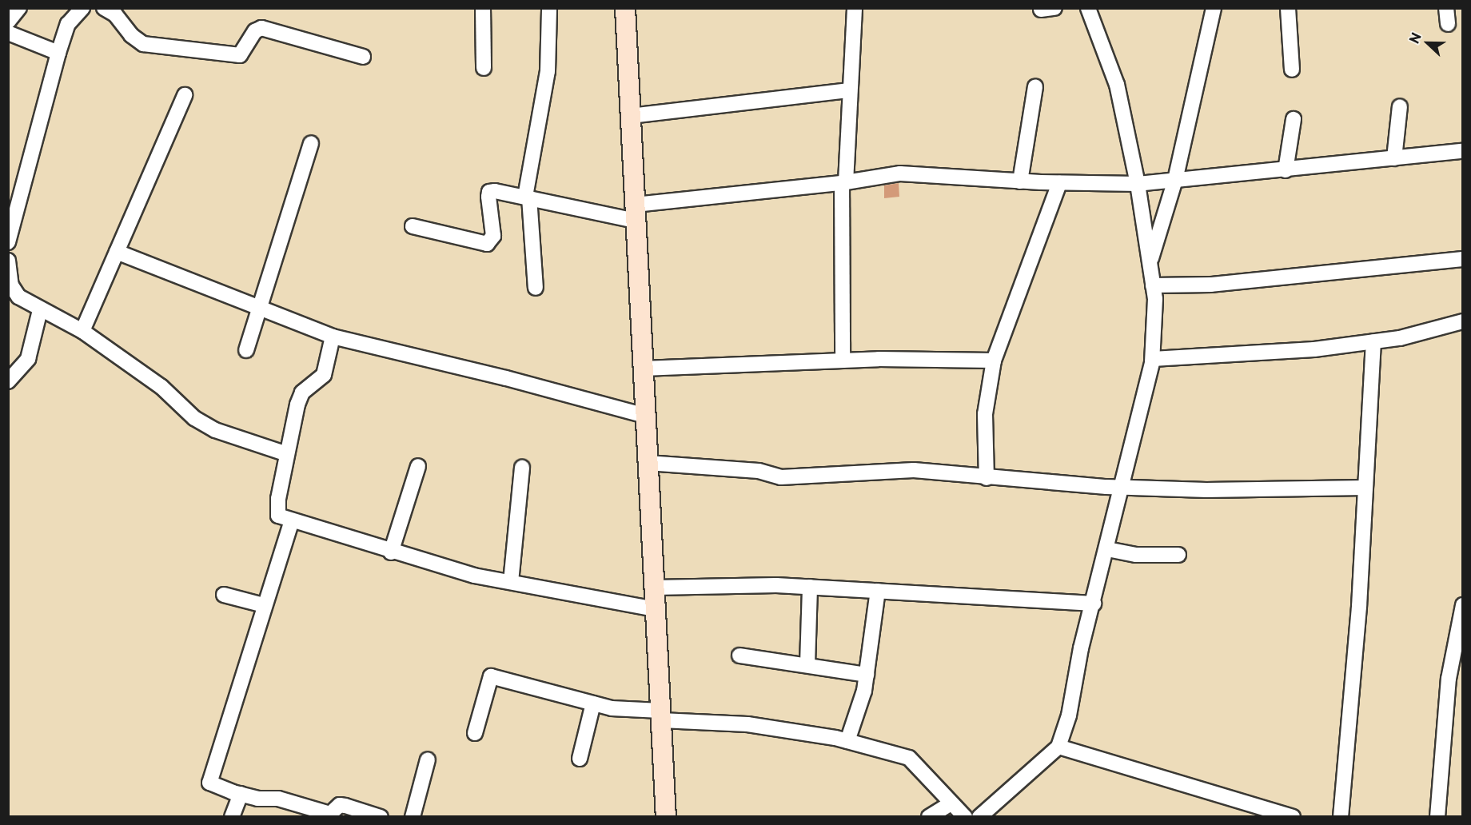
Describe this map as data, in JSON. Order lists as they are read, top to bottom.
{
  "north": "left"
}
